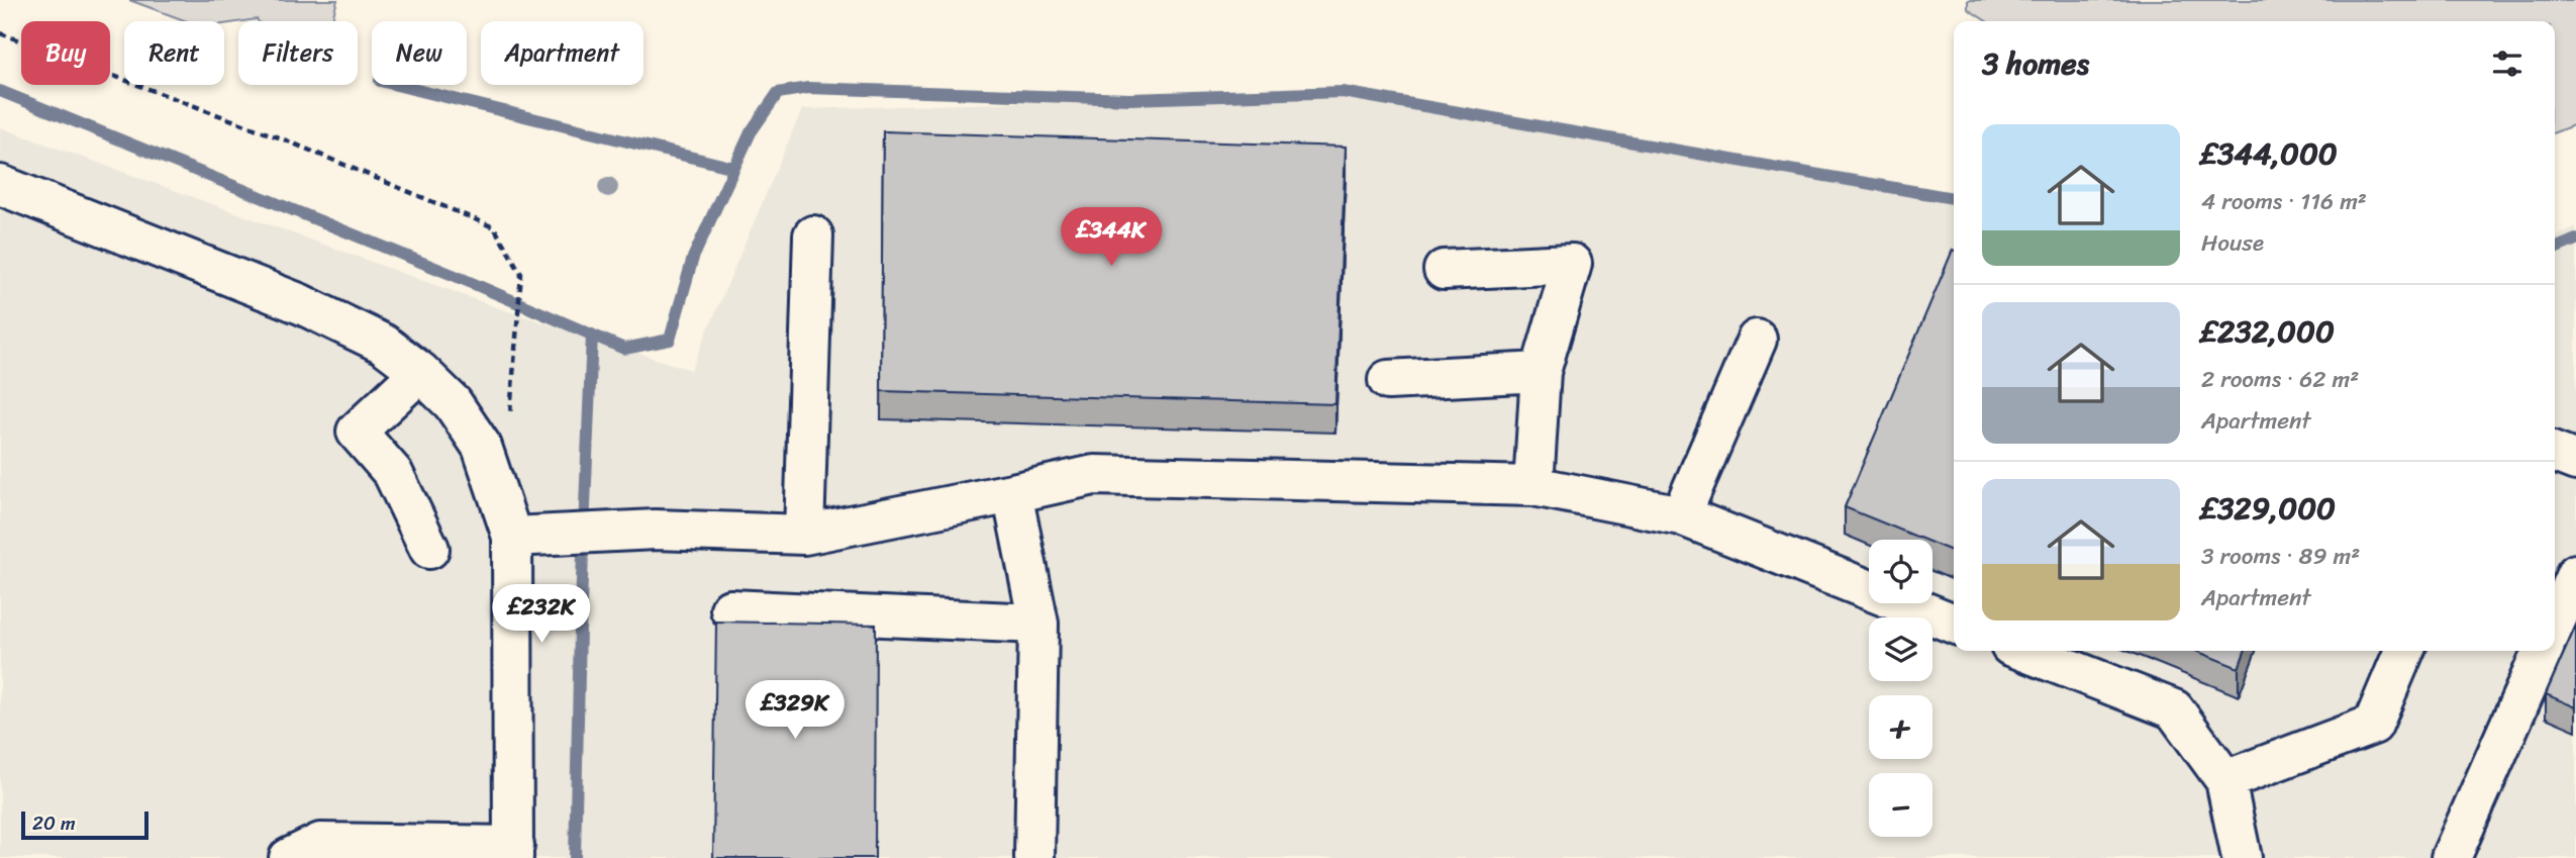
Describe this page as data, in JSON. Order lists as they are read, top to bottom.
{
  "scale_bar": "20 m",
  "page": {
    "chip": [
      "Buy",
      "Rent",
      "Filters",
      "New",
      "Apartment"
    ],
    "heading": "3 homes",
    "list": [
      {
        "name": "£344,000",
        "note": "4 rooms · 116 m² · House"
      },
      {
        "name": "£232,000",
        "note": "2 rooms · 62 m² · Apartment"
      },
      {
        "name": "£329,000",
        "note": "3 rooms · 89 m² · Apartment"
      }
    ],
    "price": ["£344K", "£232K", "£329K"],
    "map_buttons": ["+", "−"],
    "scale": "20 m"
  }
}
